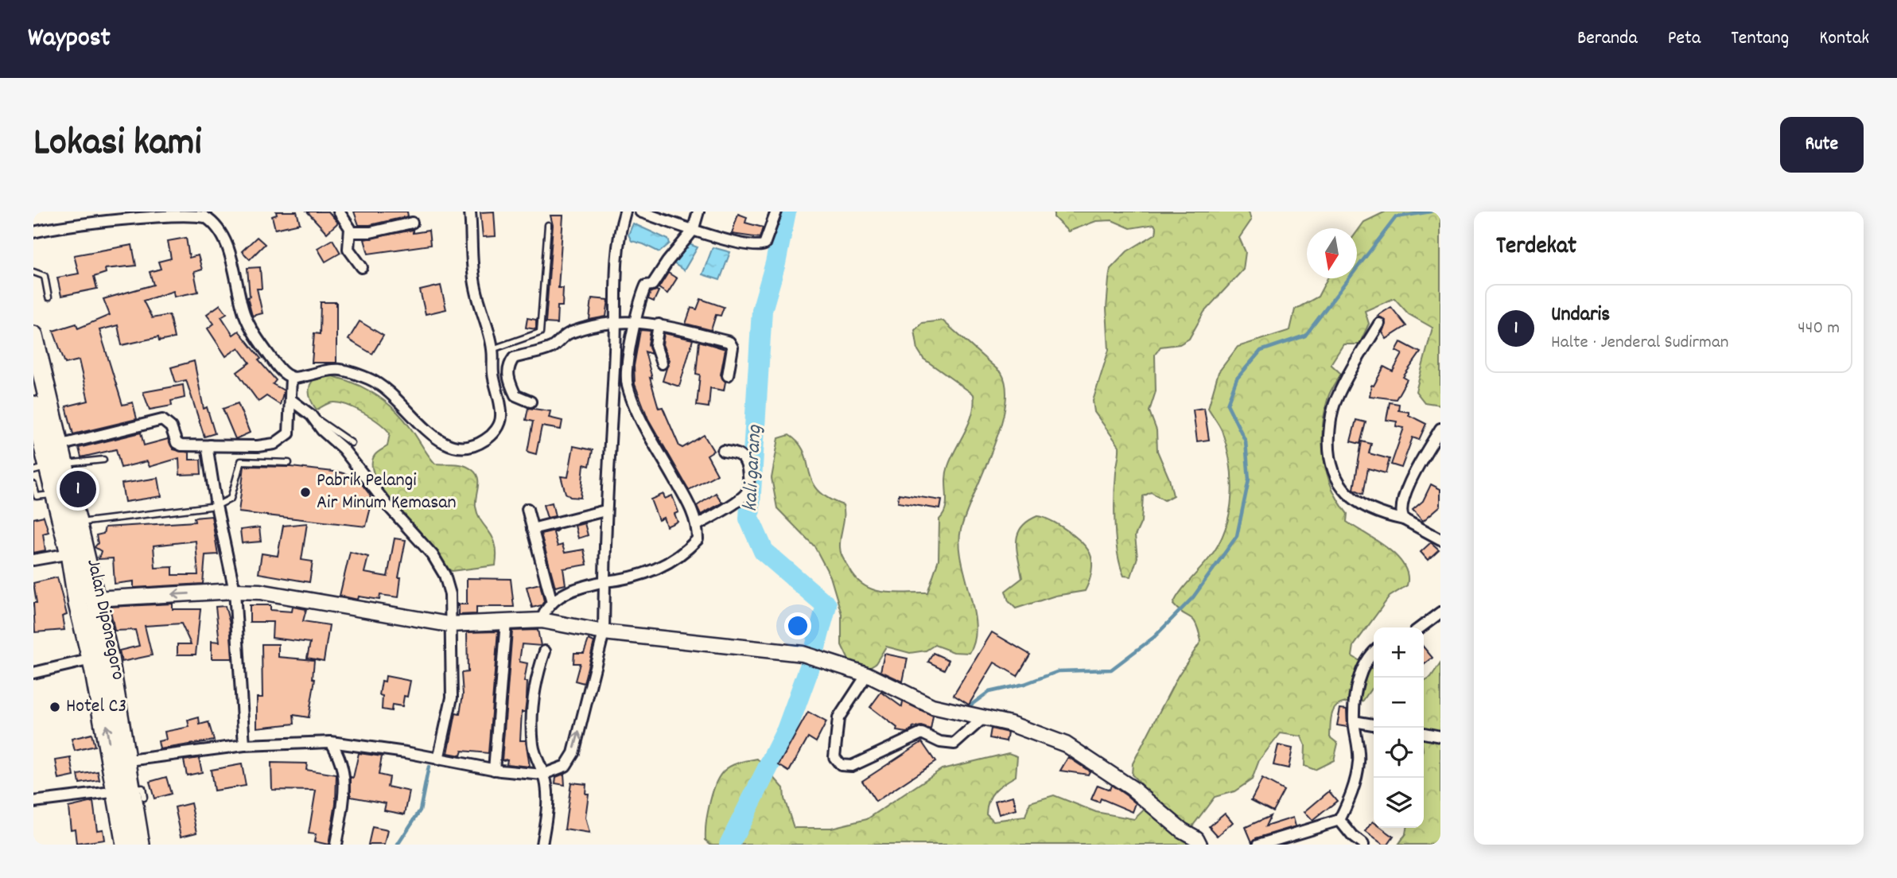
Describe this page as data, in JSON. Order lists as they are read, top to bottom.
{
  "streets": {
    "highway": ["Jalan Diponegoro"]
  },
  "water": ["kali garang"],
  "places": ["Pabrik Pelangi Air Minum Kemasan", "Hotel C3"],
  "north": "bottom",
  "page": {
    "header": "Waypost",
    "nav": [
      "Beranda",
      "Peta",
      "Tentang",
      "Kontak"
    ],
    "title": "Lokasi kami",
    "buttons": "Rute",
    "heading": "Terdekat",
    "list": [
      {
        "mark": "1",
        "name": "Undaris",
        "note": "Halte · Jenderal Sudirman",
        "value": "440 m"
      }
    ],
    "pins": "1",
    "map_buttons": ["+", "−"]
  }
}
